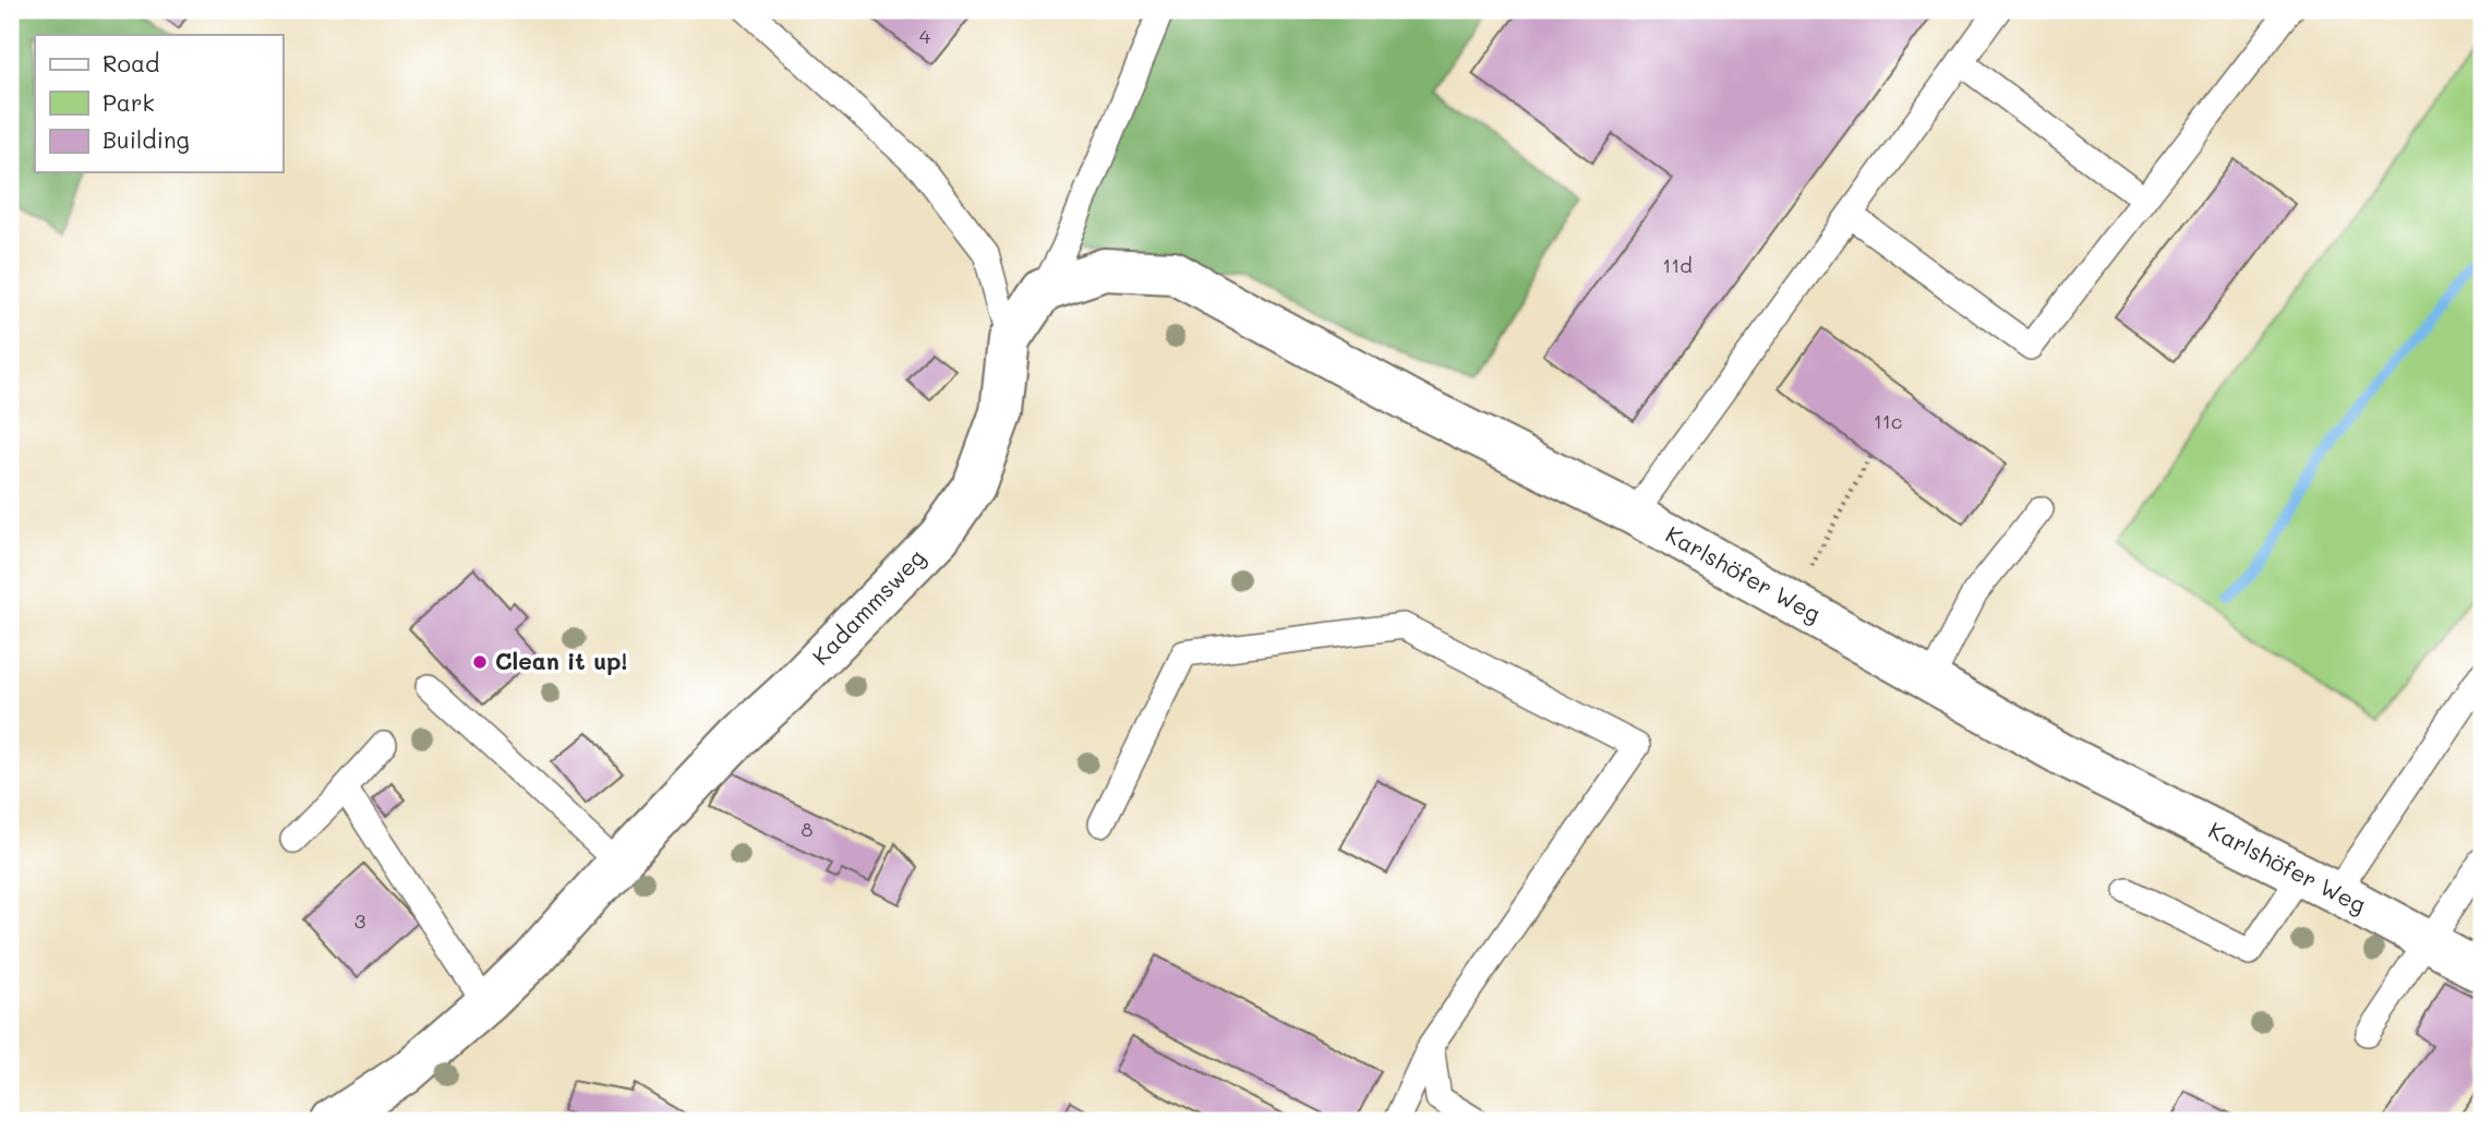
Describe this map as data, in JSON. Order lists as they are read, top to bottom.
{
  "streets": {
    "street": ["Karlshöfer Weg", "Kadammsweg"]
  },
  "places": ["Clean it up!"],
  "house_numbers": [
    "4",
    "11d",
    "11c",
    "8",
    "3"
  ],
  "legend": ["Road", "Park", "Building"]
}
